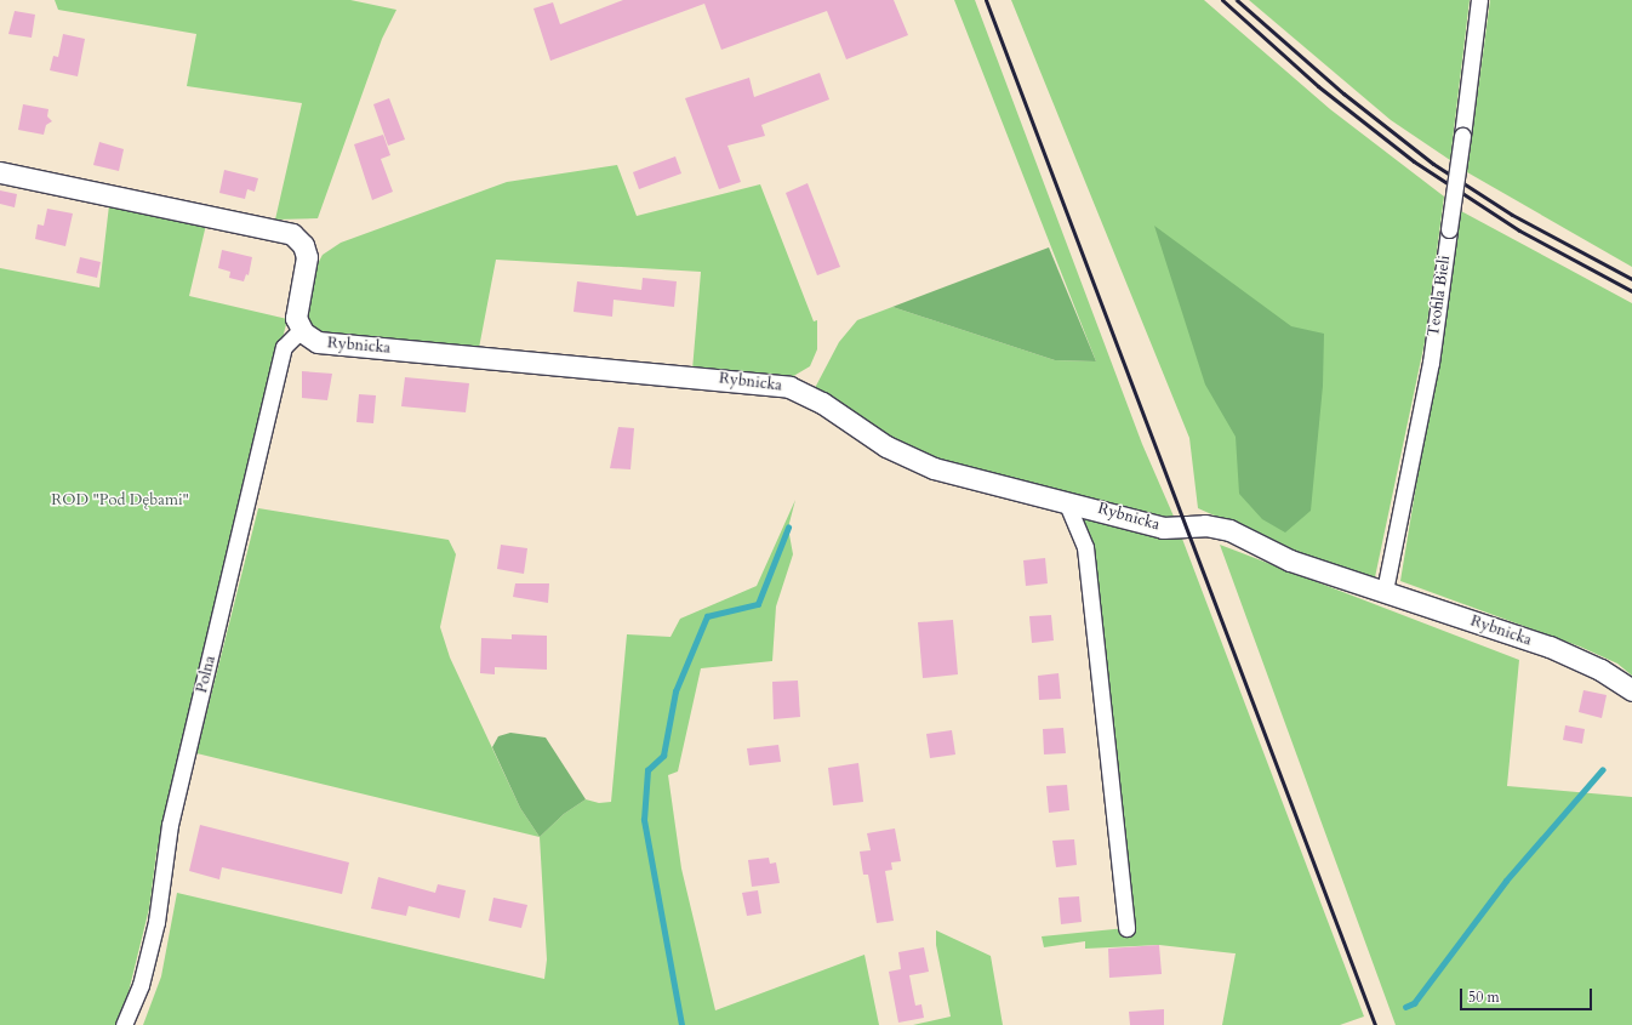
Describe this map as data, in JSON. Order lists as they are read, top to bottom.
{
  "streets": {
    "street": ["Teofila Bieli", "Rybnicka", "Polna"]
  },
  "crossings": [
    ["Teofila Bieli", "Rybnicka"],
    ["Rybnicka", "Polna"]
  ],
  "parks": ["ROD \"Pod Dębami\""],
  "scale_bar": "50 m"
}
